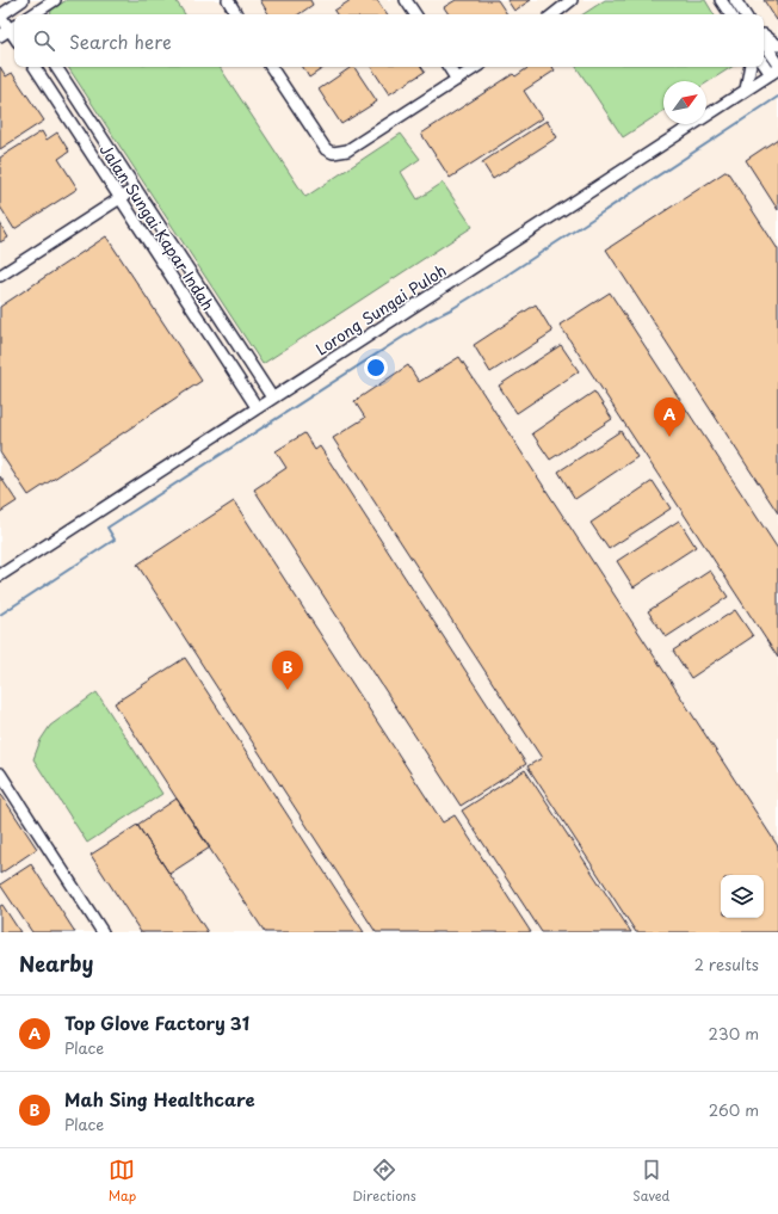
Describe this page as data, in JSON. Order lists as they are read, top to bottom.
{
  "streets": {
    "street": ["Jalan Sungai Kapar Indah", "Lorong Sungai Puloh"]
  },
  "crossings": [
    ["Jalan Sungai Kapar Indah", "Lorong Sungai Puloh"]
  ],
  "north": "top right",
  "page": {
    "search": "Search here",
    "pins": ["A", "B"],
    "heading": ["Nearby", "2 results"],
    "list": [
      {
        "mark": "A",
        "name": "Top Glove Factory 31",
        "note": "Place",
        "value": "230 m"
      },
      {
        "mark": "B",
        "name": "Mah Sing Healthcare",
        "note": "Place",
        "value": "260 m"
      }
    ],
    "nav": ["Map", "Directions", "Saved"]
  }
}
